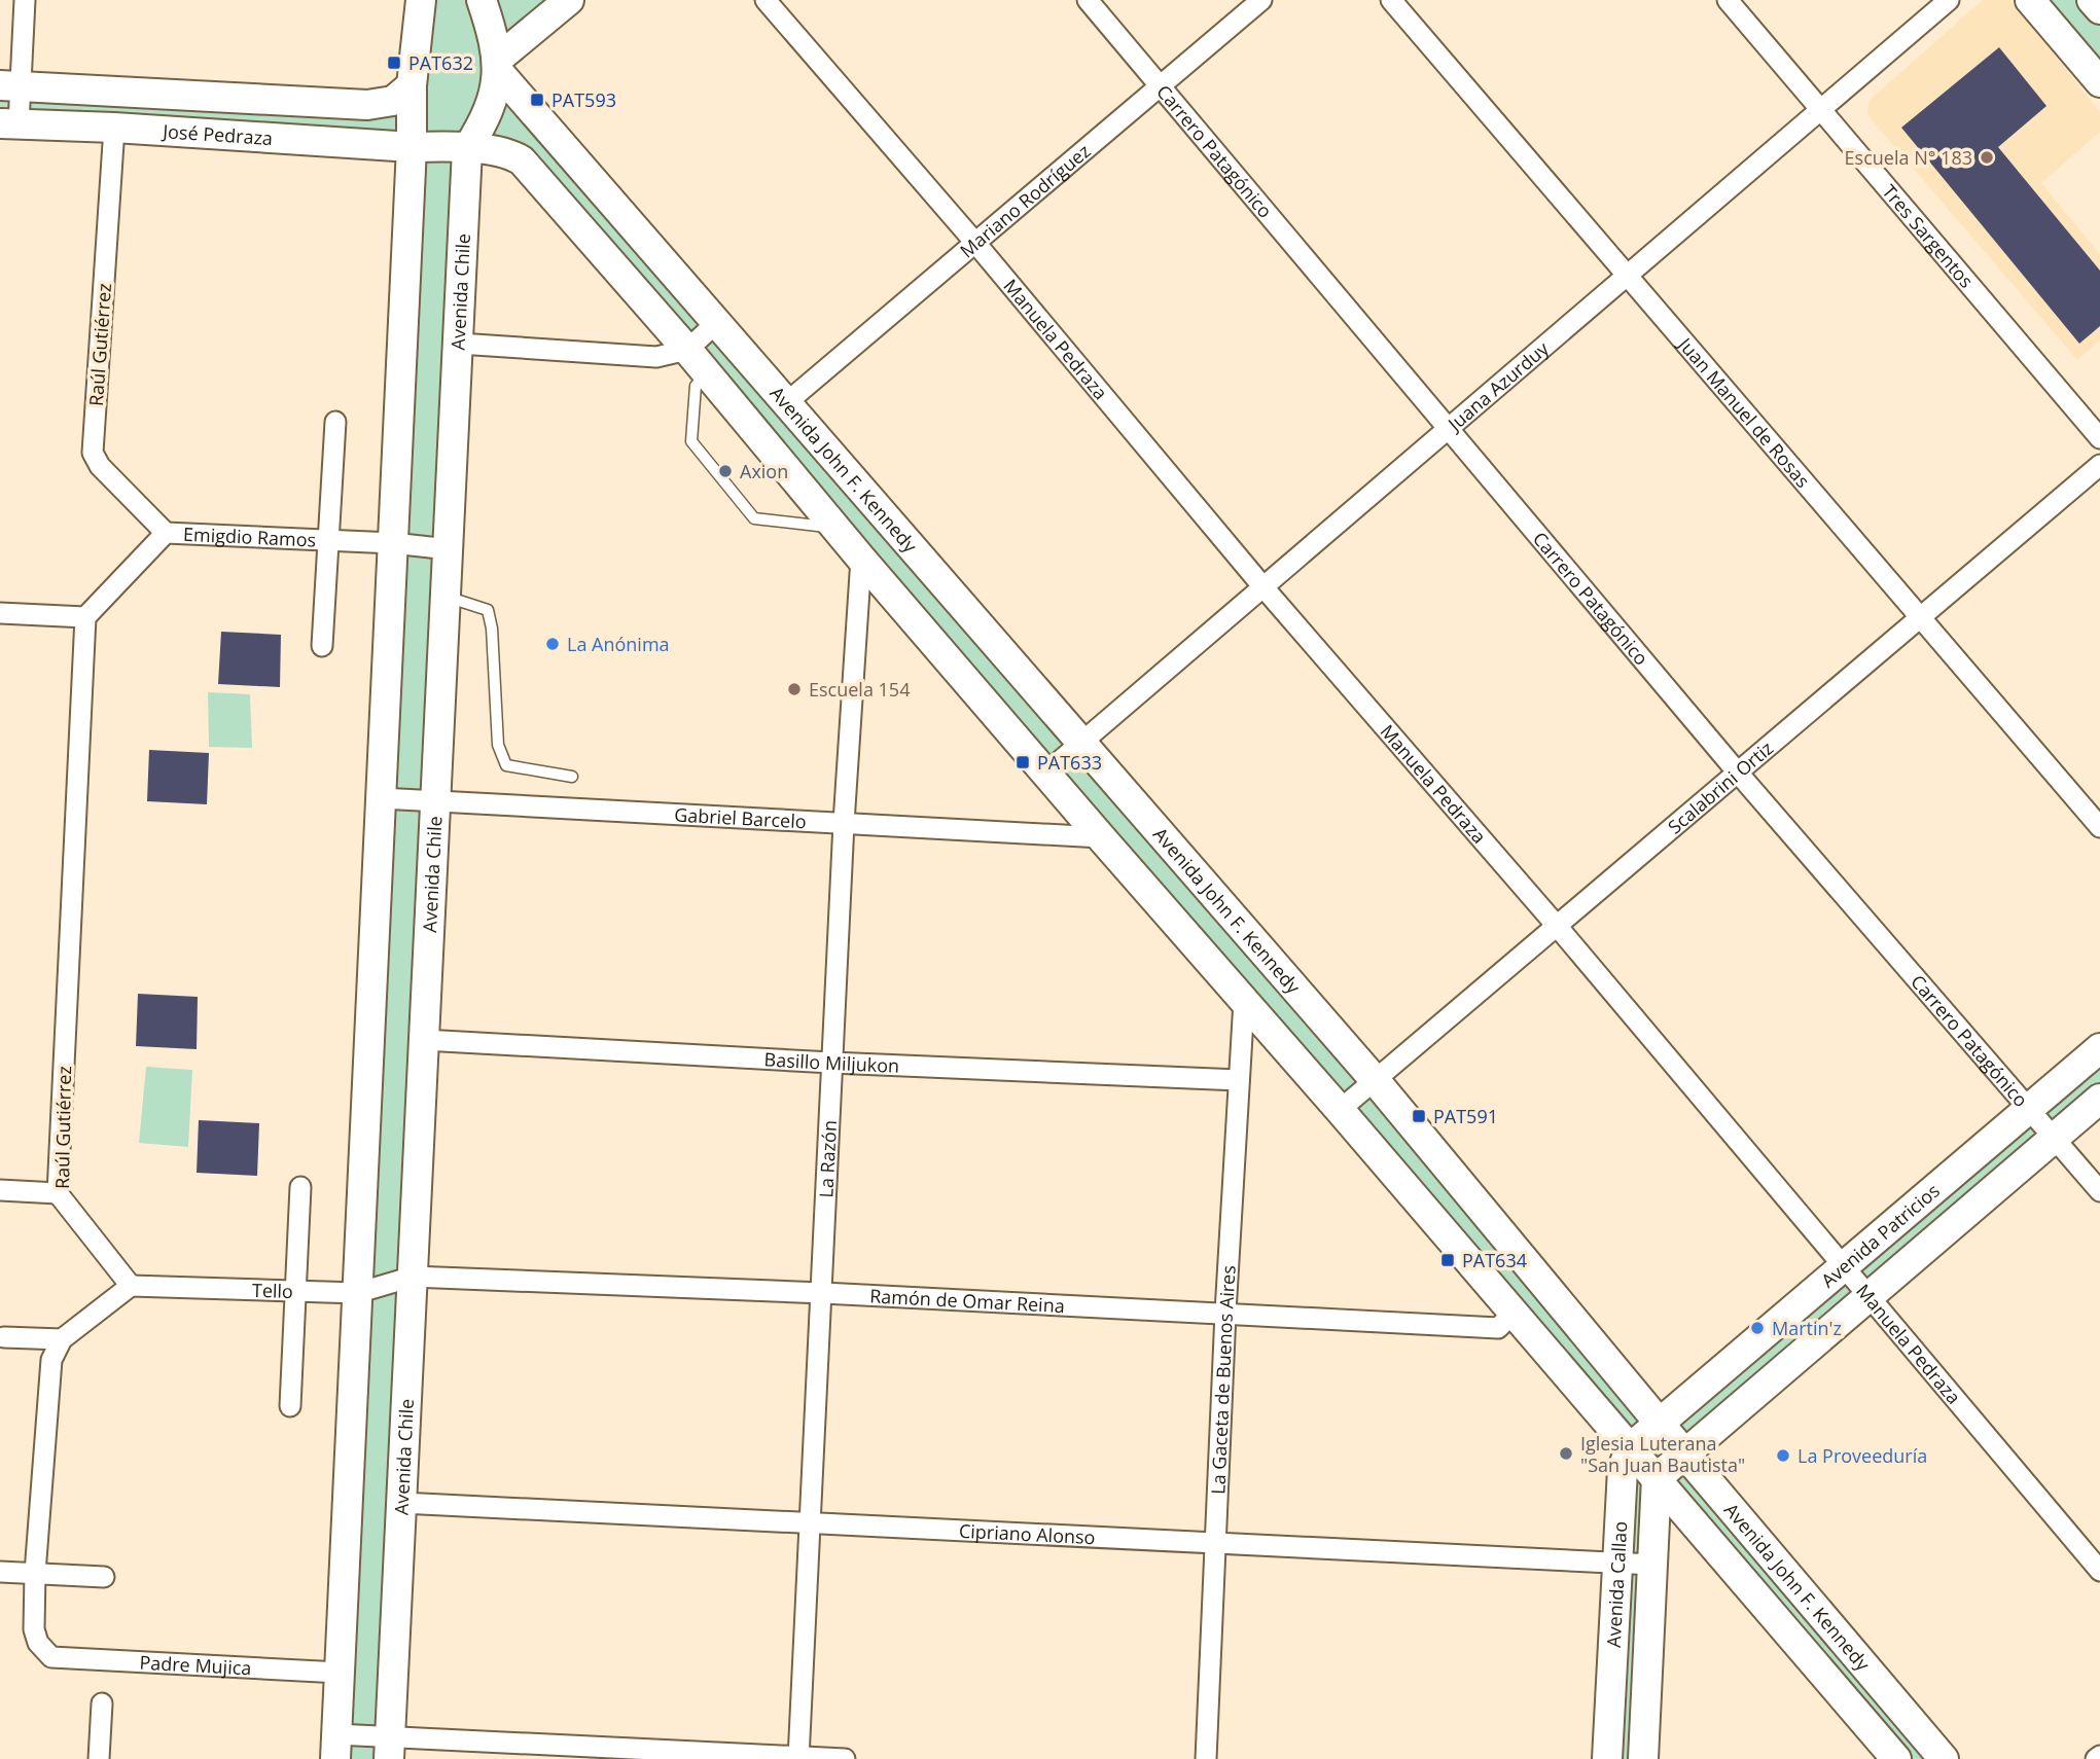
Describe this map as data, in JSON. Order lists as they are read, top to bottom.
{
  "streets": {
    "main road": [
      "José Pedraza",
      "Avenida Chile",
      "Avenida John F. Kennedy",
      "Avenida Patricios",
      "Avenida Callao"
    ],
    "street": [
      "Carrero Patagónico",
      "Mariano Rodríguez",
      "Tres Sargentos",
      "Manuela Pedraza",
      "Raúl Gutiérrez",
      "Juana Azurduy",
      "Juan Manuel de Rosas",
      "Emigdio Ramos",
      "Scalabrini Ortiz",
      "Gabriel Barcelo",
      "Basillo Miljukon",
      "La Razón",
      "Tello",
      "Ramón de Omar Reina",
      "La Gaceta de Buenos Aires",
      "Cipriano Alonso",
      "Padre Mujica"
    ]
  },
  "crossings": [
    ["José Pedraza", "Avenida Chile"],
    ["José Pedraza", "Raúl Gutiérrez"],
    ["José Pedraza", "Avenida John F. Kennedy"],
    ["Carrero Patagónico", "Mariano Rodríguez"],
    ["Carrero Patagónico", "Juana Azurduy"],
    ["Carrero Patagónico", "Scalabrini Ortiz"],
    ["Carrero Patagónico", "Avenida Patricios"],
    ["Mariano Rodríguez", "Manuela Pedraza"],
    ["Mariano Rodríguez", "Avenida John F. Kennedy"],
    ["Tres Sargentos", "Juana Azurduy"],
    ["Avenida Chile", "Avenida John F. Kennedy"],
    ["Avenida Chile", "Emigdio Ramos"],
    ["Avenida Chile", "Gabriel Barcelo"],
    ["Avenida Chile", "Basillo Miljukon"],
    ["Avenida Chile", "Tello"],
    ["Avenida Chile", "Ramón de Omar Reina"],
    ["Avenida Chile", "Cipriano Alonso"],
    ["Manuela Pedraza", "Juana Azurduy"],
    ["Manuela Pedraza", "Scalabrini Ortiz"],
    ["Manuela Pedraza", "Avenida Patricios"],
    ["Raúl Gutiérrez", "Emigdio Ramos"],
    ["Raúl Gutiérrez", "Tello"],
    ["Juana Azurduy", "Juan Manuel de Rosas"],
    ["Juana Azurduy", "Avenida John F. Kennedy"],
    ["Juan Manuel de Rosas", "Scalabrini Ortiz"],
    ["Avenida John F. Kennedy", "Scalabrini Ortiz"],
    ["Avenida John F. Kennedy", "Gabriel Barcelo"],
    ["Avenida John F. Kennedy", "La Razón"],
    ["Avenida John F. Kennedy", "Avenida Patricios"],
    ["Avenida John F. Kennedy", "Ramón de Omar Reina"],
    ["Avenida John F. Kennedy", "La Gaceta de Buenos Aires"],
    ["Avenida John F. Kennedy", "Avenida Callao"],
    ["Gabriel Barcelo", "La Razón"],
    ["Basillo Miljukon", "La Razón"],
    ["Basillo Miljukon", "La Gaceta de Buenos Aires"],
    ["La Razón", "Ramón de Omar Reina"],
    ["La Razón", "Cipriano Alonso"],
    ["Tello", "Ramón de Omar Reina"],
    ["Ramón de Omar Reina", "La Gaceta de Buenos Aires"],
    ["La Gaceta de Buenos Aires", "Cipriano Alonso"],
    ["Cipriano Alonso", "Avenida Callao"]
  ],
  "places": {
    "transit": [
      "PAT632",
      "PAT593",
      "PAT633",
      "PAT591",
      "PAT634"
    ],
    "other": [
      "Escuela N° 183",
      "Axion",
      "La Anónima",
      "Escuela 154",
      "Martin'z",
      "Iglesia Luterana \"San Juan Bautista\"",
      "La Proveeduría"
    ]
  }
}
